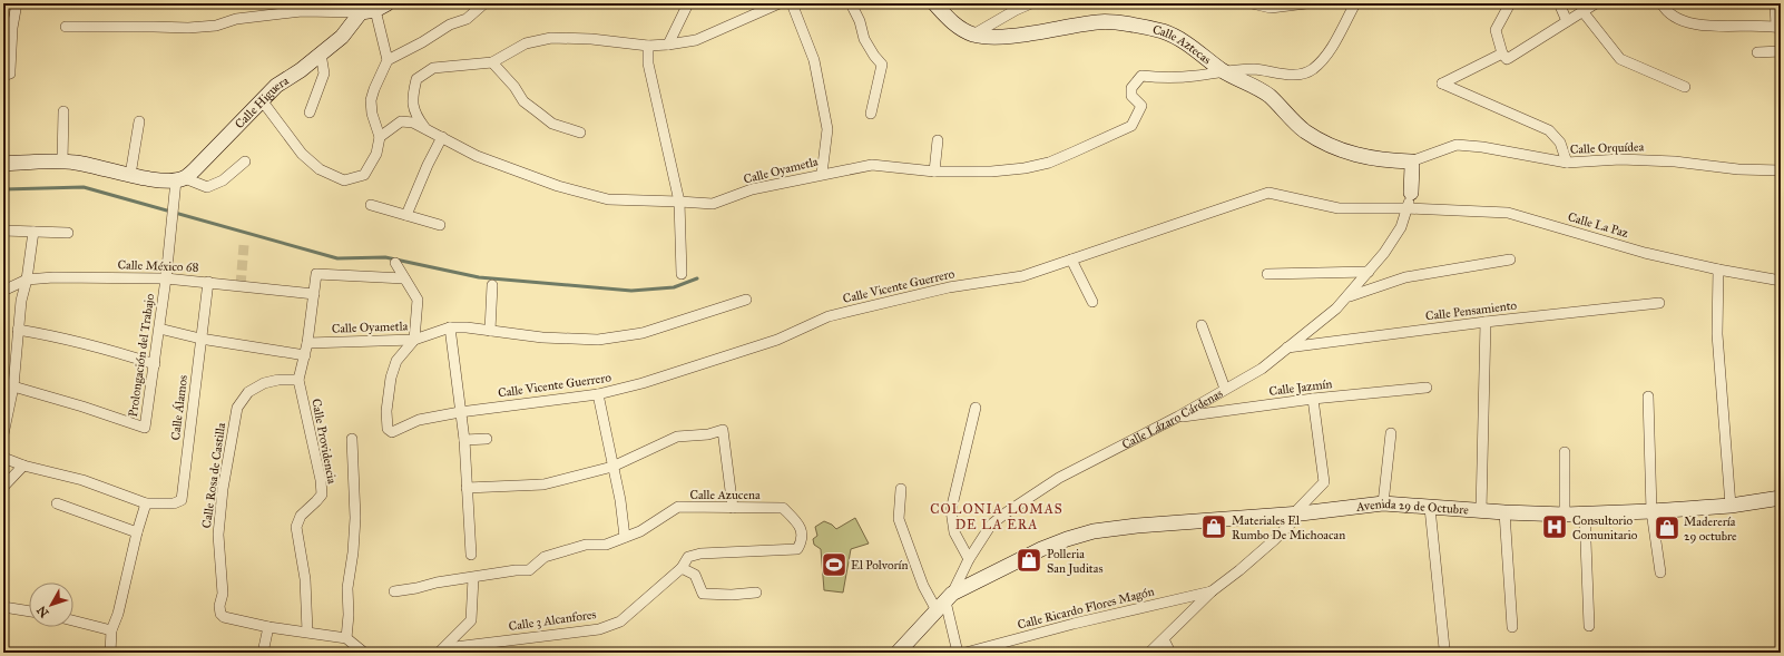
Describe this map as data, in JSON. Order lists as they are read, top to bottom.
{
  "streets": {
    "street": [
      "Calle Aztecas",
      "Calle Higuera",
      "Calle Orquídea",
      "Calle Oyametla",
      "Calle La Paz",
      "Calle México 68",
      "Calle Vicente Guerrero",
      "Calle Pensamiento",
      "Prolongación del Trabajo",
      "Calle Jazmín",
      "Calle Álamos",
      "Calle Lázaro Cárdenas",
      "Calle Providencia",
      "Calle Rosa de Castilla",
      "Calle Azucena",
      "Avenida 29 de Octubre",
      "Calle Ricardo Flores Magón",
      "Calle 3 Alcanfores"
    ]
  },
  "crossings": [
    ["Calle Aztecas", "Calle Orquídea"],
    ["Calle Aztecas", "Calle Oyametla"],
    ["Calle Aztecas", "Calle Lázaro Cárdenas"],
    ["Calle Higuera", "Prolongación del Trabajo"],
    ["Calle Orquídea", "Calle Lázaro Cárdenas"],
    ["Calle Oyametla", "Calle Vicente Guerrero"],
    ["Calle Oyametla", "Calle Providencia"],
    ["Calle La Paz", "Calle Vicente Guerrero"],
    ["Calle La Paz", "Calle Lázaro Cárdenas"],
    ["Calle México 68", "Prolongación del Trabajo"],
    ["Calle México 68", "Calle Álamos"],
    ["Calle México 68", "Calle Providencia"],
    ["Calle Vicente Guerrero", "Calle Lázaro Cárdenas"],
    ["Calle Pensamiento", "Calle Lázaro Cárdenas"],
    ["Calle Jazmín", "Calle Lázaro Cárdenas"],
    ["Calle Lázaro Cárdenas", "Avenida 29 de Octubre"],
    ["Calle Providencia", "Calle Rosa de Castilla"],
    ["Calle Azucena", "Calle 3 Alcanfores"]
  ],
  "districts": ["COLONIA LOMAS DE LA ERA"],
  "places": {
    "shop": ["Materiales El Rumbo De Michoacan", "Maderería 29 octubre", "Polleria San Juditas"],
    "hospital": ["Consultorio Comunitario"],
    "sports": ["El Polvorín"]
  },
  "north": "bottom left"
}
